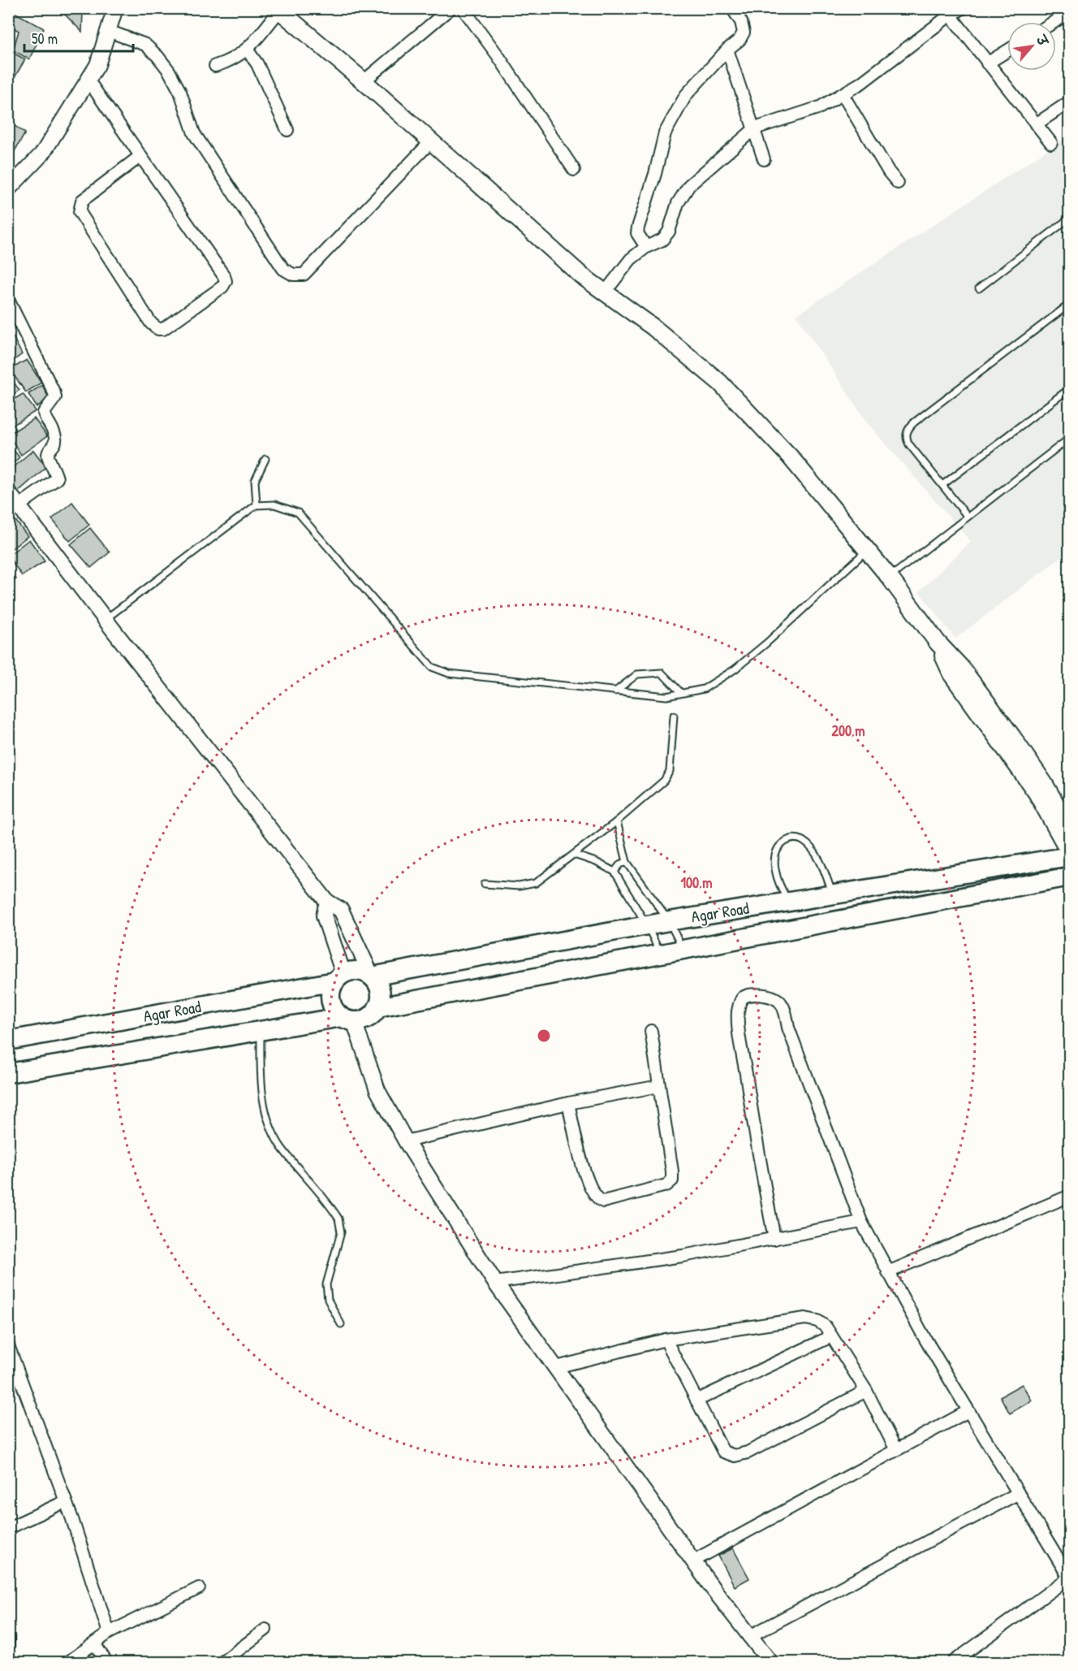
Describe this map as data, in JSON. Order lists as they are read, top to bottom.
{
  "streets": {
    "main road": ["Agar Road"]
  },
  "scale_bar": "50 m",
  "north": "top right",
  "rings": ["200 m", "100 m"]
}
